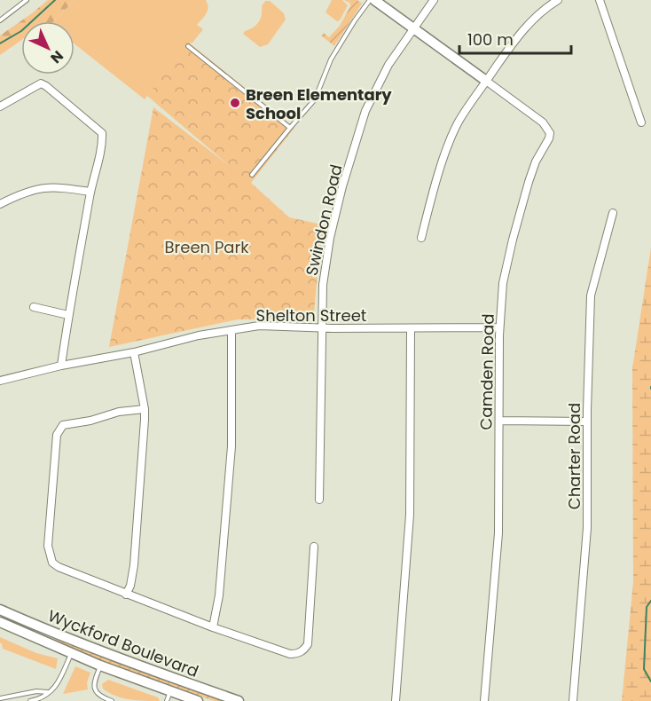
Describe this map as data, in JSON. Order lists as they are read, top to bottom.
{
  "streets": {
    "street": [
      "Swindon Road",
      "Shelton Street",
      "Camden Road",
      "Charter Road",
      "Wyckford Boulevard"
    ]
  },
  "crossings": [
    ["Swindon Road", "Shelton Street"],
    ["Shelton Street", "Camden Road"]
  ],
  "parks": ["Breen Park"],
  "places": ["Breen Elementary School"],
  "scale_bar": "100 m",
  "north": "bottom right"
}
